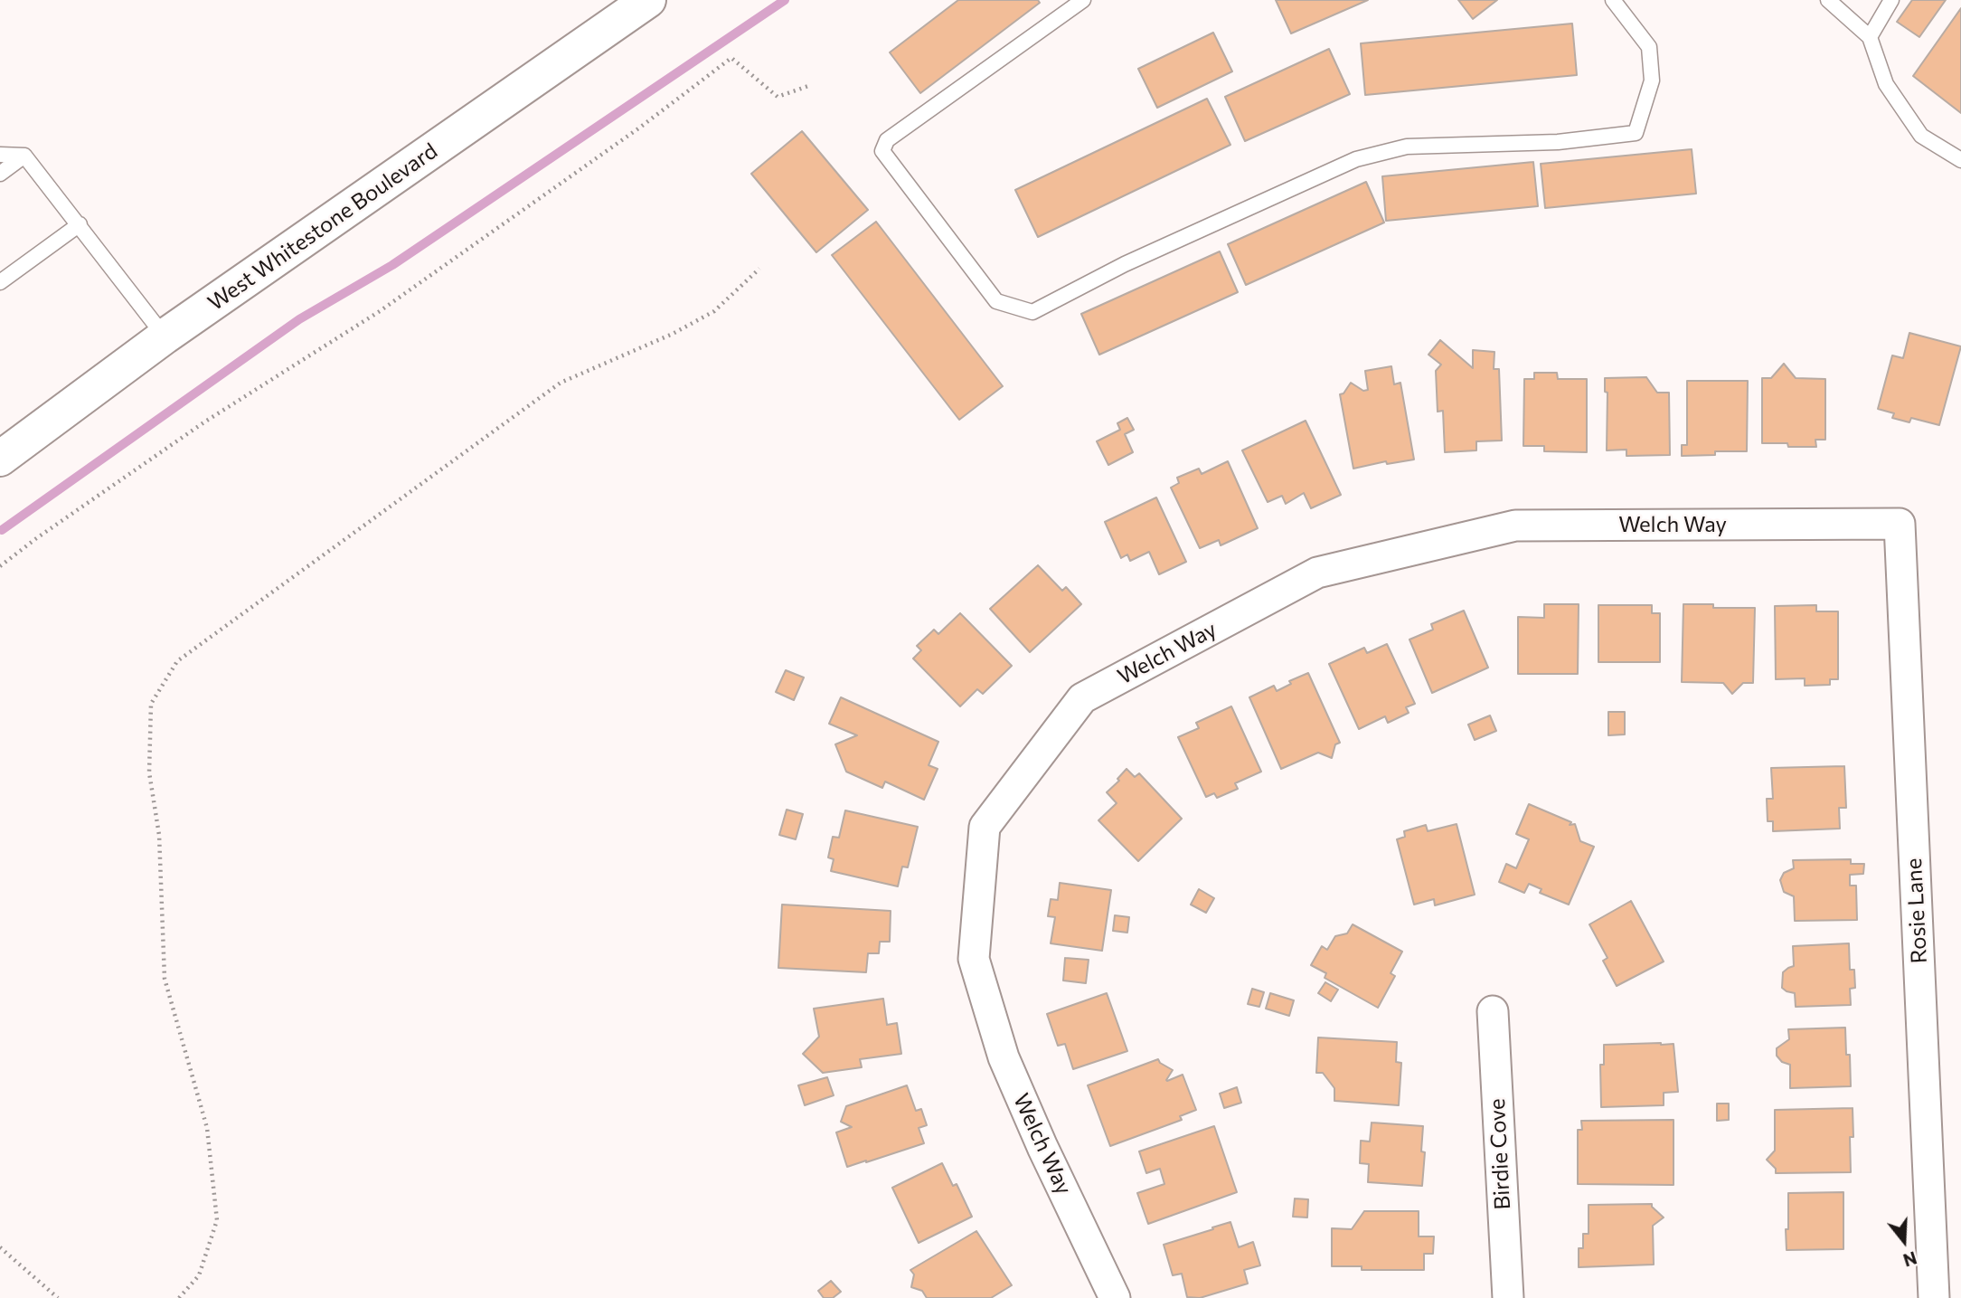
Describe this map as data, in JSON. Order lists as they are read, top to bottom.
{
  "streets": {
    "main road": ["West Whitestone Boulevard"],
    "street": ["Welch Way", "Rosie Lane", "Birdie Cove"]
  },
  "crossings": [
    ["Welch Way", "Rosie Lane"]
  ],
  "north": "bottom"
}
